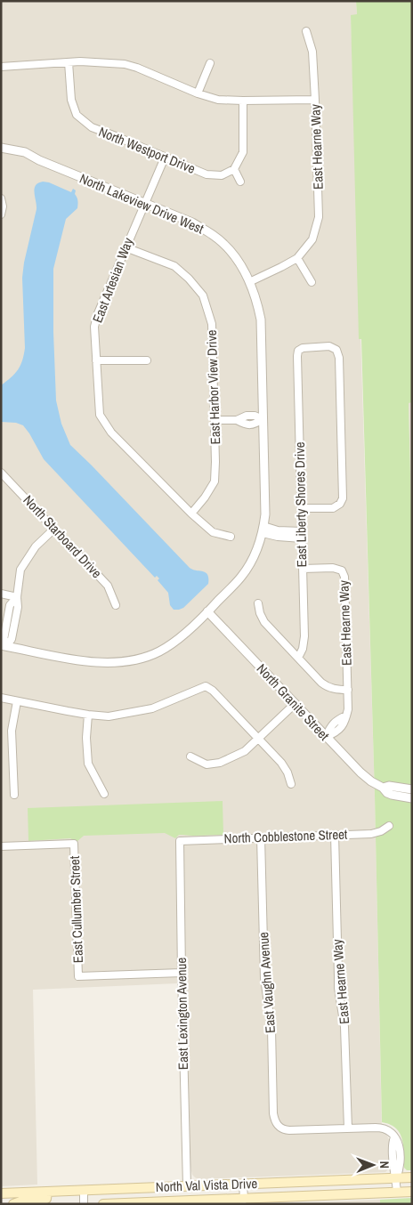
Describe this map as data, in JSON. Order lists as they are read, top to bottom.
{
  "streets": {
    "main road": ["North Val Vista Drive"],
    "street": [
      "East Hearne Way",
      "North Westport Drive",
      "North Lakeview Drive West",
      "East Artesian Way",
      "East Harbor View Drive",
      "East Liberty Shores Drive",
      "North Starboard Drive",
      "North Granite Street",
      "North Cobblestone Street",
      "East Cullumber Street",
      "East Vaughn Avenue",
      "East Lexington Avenue"
    ]
  },
  "crossings": [
    ["East Hearne Way", "North Lakeview Drive West"],
    ["East Hearne Way", "East Liberty Shores Drive"],
    ["East Hearne Way", "North Granite Street"],
    ["East Hearne Way", "North Cobblestone Street"],
    ["East Hearne Way", "East Vaughn Avenue"],
    ["North Westport Drive", "East Artesian Way"],
    ["North Lakeview Drive West", "East Artesian Way"],
    ["North Lakeview Drive West", "North Granite Street"],
    ["East Artesian Way", "East Harbor View Drive"],
    ["North Cobblestone Street", "East Vaughn Avenue"],
    ["North Cobblestone Street", "East Lexington Avenue"],
    ["East Cullumber Street", "East Lexington Avenue"],
    ["East Lexington Avenue", "North Val Vista Drive"]
  ],
  "north": "right"
}
